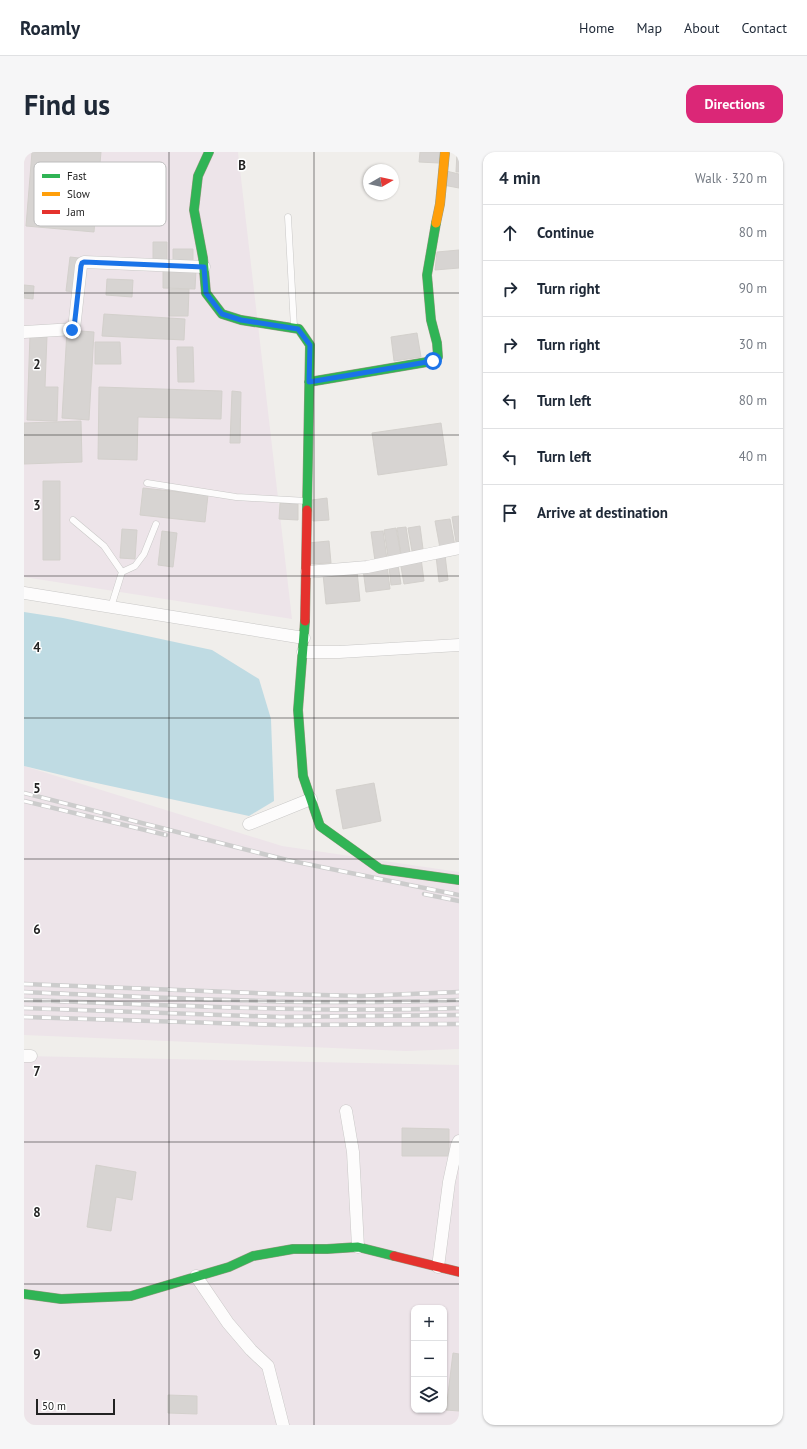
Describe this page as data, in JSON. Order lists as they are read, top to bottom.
{
  "legend": ["Fast", "Slow", "Jam"],
  "scale_bar": "50 m",
  "north": "right",
  "page": {
    "header": "Roamly",
    "nav": [
      "Home",
      "Map",
      "About",
      "Contact"
    ],
    "buttons": "Directions",
    "title": "Find us",
    "heading": ["4 min", "Walk · 320 m"],
    "list": [
      ["Continue", "80 m"],
      ["Turn right", "90 m"],
      ["Turn right", "30 m"],
      ["Turn left", "80 m"],
      ["Turn left", "40 m"],
      "Arrive at destination"
    ],
    "map_buttons": ["+", "−"],
    "scale": "50 m"
  },
  "grid": {
    "columns": ["B"],
    "rows": [
      "2",
      "3",
      "4",
      "5",
      "6",
      "7",
      "8",
      "9"
    ]
  }
}
